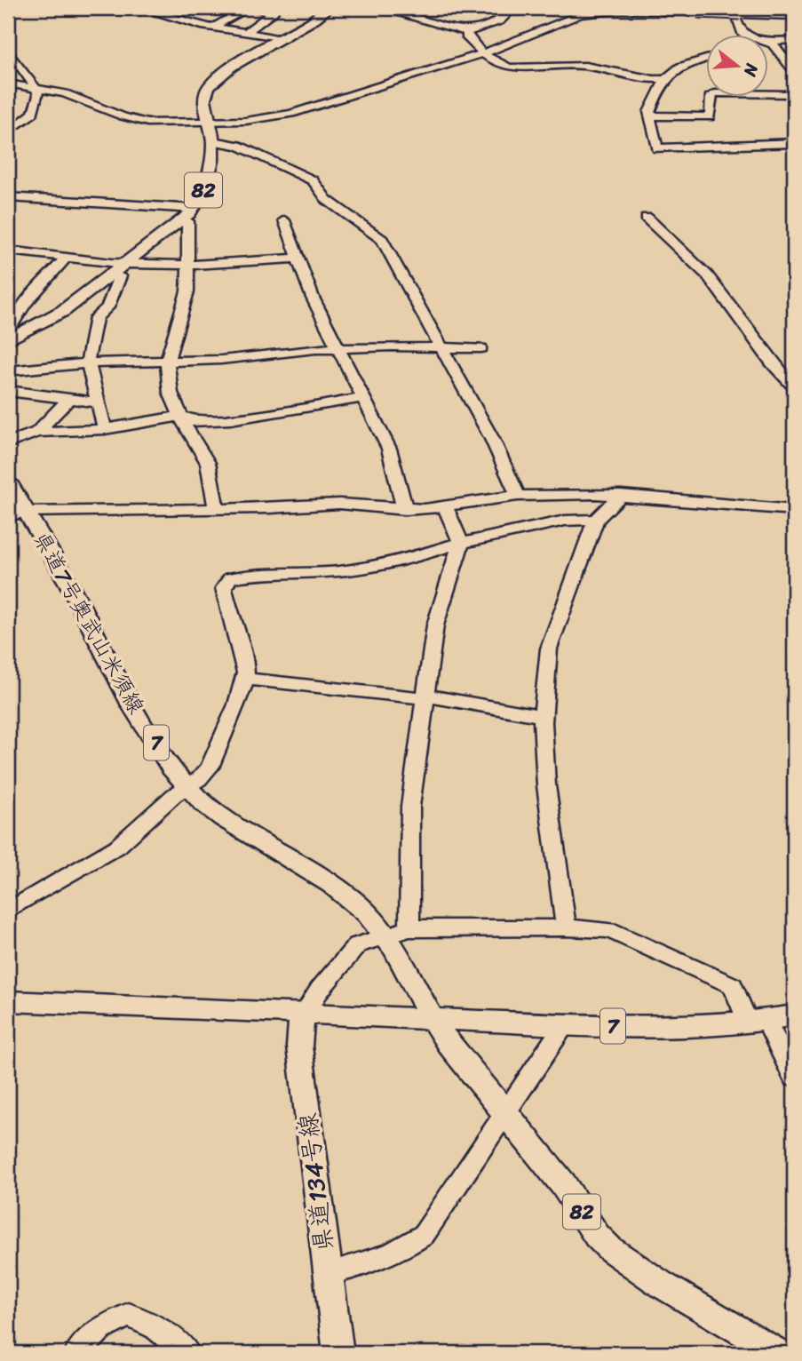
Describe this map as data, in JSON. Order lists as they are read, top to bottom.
{
  "streets": {
    "main road": [
      "82",
      "県道7号奥武山米須線",
      "7",
      "県道134号線"
    ]
  },
  "crossings": [
    ["82", "県道7号奥武山米須線"],
    ["82", "7"],
    ["県道7号奥武山米須線", "7"],
    ["7", "県道134号線"]
  ],
  "north": "right"
}
